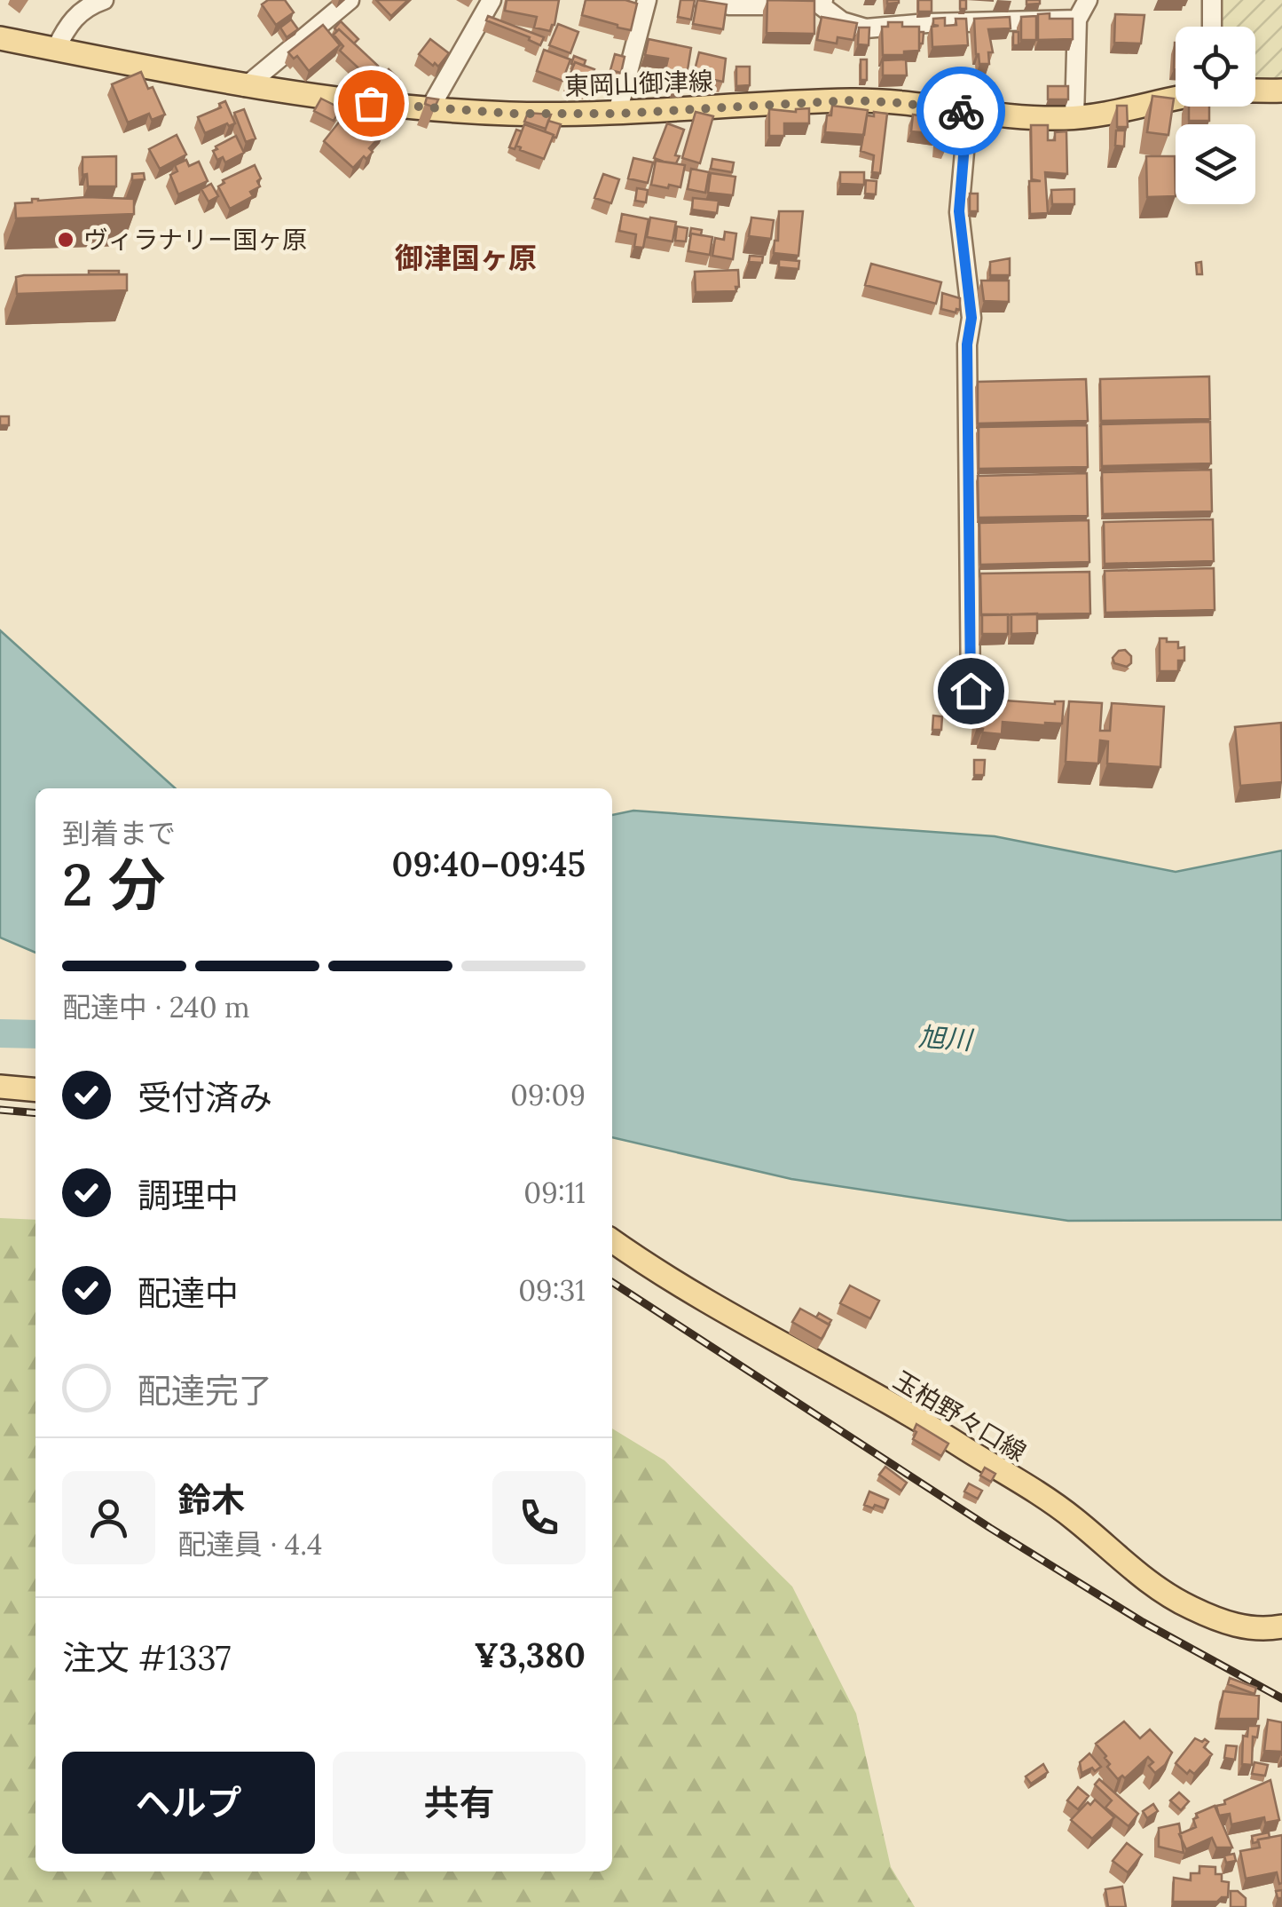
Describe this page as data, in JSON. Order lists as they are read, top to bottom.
{
  "streets": {
    "main road": ["東岡山御津線", "玉柏野々口線"]
  },
  "districts": ["御津国ヶ原"],
  "water": ["旭川"],
  "places": ["ヴィラナリー国ヶ原"],
  "page": {
    "heading": ["2 分", "到着まで", "09:40–09:45"],
    "panel": [
      "鈴木",
      "配達員 · 4.4",
      "注文 #1337",
      "¥3,380"
    ],
    "bar": "配達中 · 240 m",
    "list": [
      ["受付済み", "09:09"],
      ["調理中", "09:11"],
      ["配達中", "09:31"],
      "配達完了"
    ],
    "buttons": ["ヘルプ", "共有"]
  }
}
